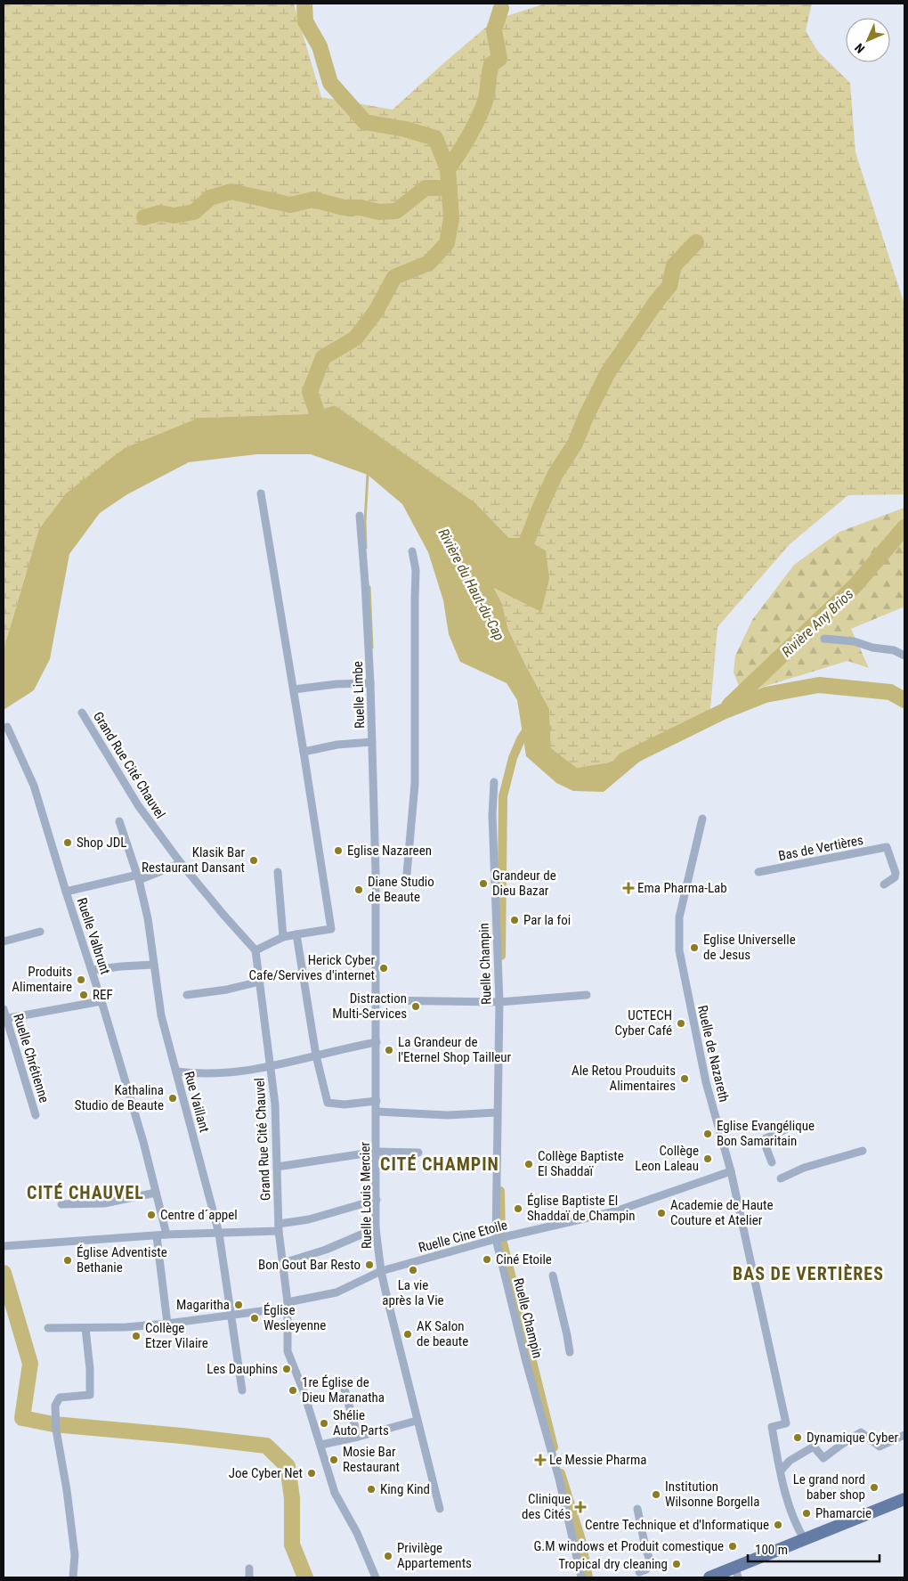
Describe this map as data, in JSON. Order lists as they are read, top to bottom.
{
  "streets": {
    "street": [
      "Ruelle Limbe",
      "Grand Rue Cité Chauvel",
      "Bas de Vertières",
      "Ruelle Valbrunt",
      "Ruelle Champin",
      "Ruelle de Nazareth",
      "Ruelle Chrétienne",
      "Rue Vaillant",
      "Ruelle Louis Mercier",
      "Ruelle Cine Etoile"
    ]
  },
  "crossings": [
    ["Ruelle Limbe", "Ruelle Louis Mercier"],
    ["Grand Rue Cité Chauvel", "Ruelle Cine Etoile"],
    ["Ruelle Champin", "Ruelle Cine Etoile"],
    ["Ruelle de Nazareth", "Ruelle Cine Etoile"],
    ["Rue Vaillant", "Ruelle Cine Etoile"],
    ["Ruelle Louis Mercier", "Ruelle Cine Etoile"]
  ],
  "districts": ["CITÉ CHAMPIN", "CITÉ CHAUVEL", "BAS DE VERTIÈRES"],
  "water": ["Rivière du Haut-du-Cap", "Rivière Any Brios"],
  "places": {
    "other": [
      "Shop JDL",
      "Eglise Nazareen",
      "Klasik Bar Restaurant Dansant",
      "Grandeur de Dieu Bazar",
      "Diane Studio de Beaute",
      "Par la foi",
      "Eglise Universelle de Jesus",
      "Herick Cyber Cafe/Servives d'internet",
      "Produits Alimentaire",
      "REF",
      "Distraction Multi-Services",
      "UCTECH Cyber Café",
      "La Grandeur de l'Eternel Shop Tailleur",
      "Ale Retou Prouduits Alimentaires",
      "Kathalina Studio de Beaute",
      "Eglise Evangélique Bon Samaritain",
      "Collège Leon Laleau",
      "Collège Baptiste El Shaddaï",
      "Église Baptiste El Shaddaï de Champin",
      "Academie de Haute Couture et Atelier",
      "Centre d´appel",
      "Ciné Etoile",
      "Église Adventiste Bethanie",
      "Bon Gout Bar Resto",
      "La vie après la Vie",
      "Magaritha",
      "Église Wesleyenne",
      "AK Salon de beaute",
      "Collège Etzer Vilaire",
      "Les Dauphins",
      "1re Église de Dieu Maranatha",
      "Shélie Auto Parts",
      "Dynamique Cyber",
      "Mosie Bar Restaurant",
      "Joe Cyber Net",
      "Le grand nord baber shop",
      "King Kind",
      "Institution Wilsonne Borgella",
      "Phamarcie",
      "Centre Technique et d'Informatique",
      "G.M windows et Produit comestique",
      "Privilège Appartements",
      "Tropical dry cleaning"
    ],
    "health": ["Ema Pharma-Lab", "Le Messie Pharma", "Clinique des Cités"]
  },
  "scale_bar": "100 m",
  "north": "bottom left"
}
